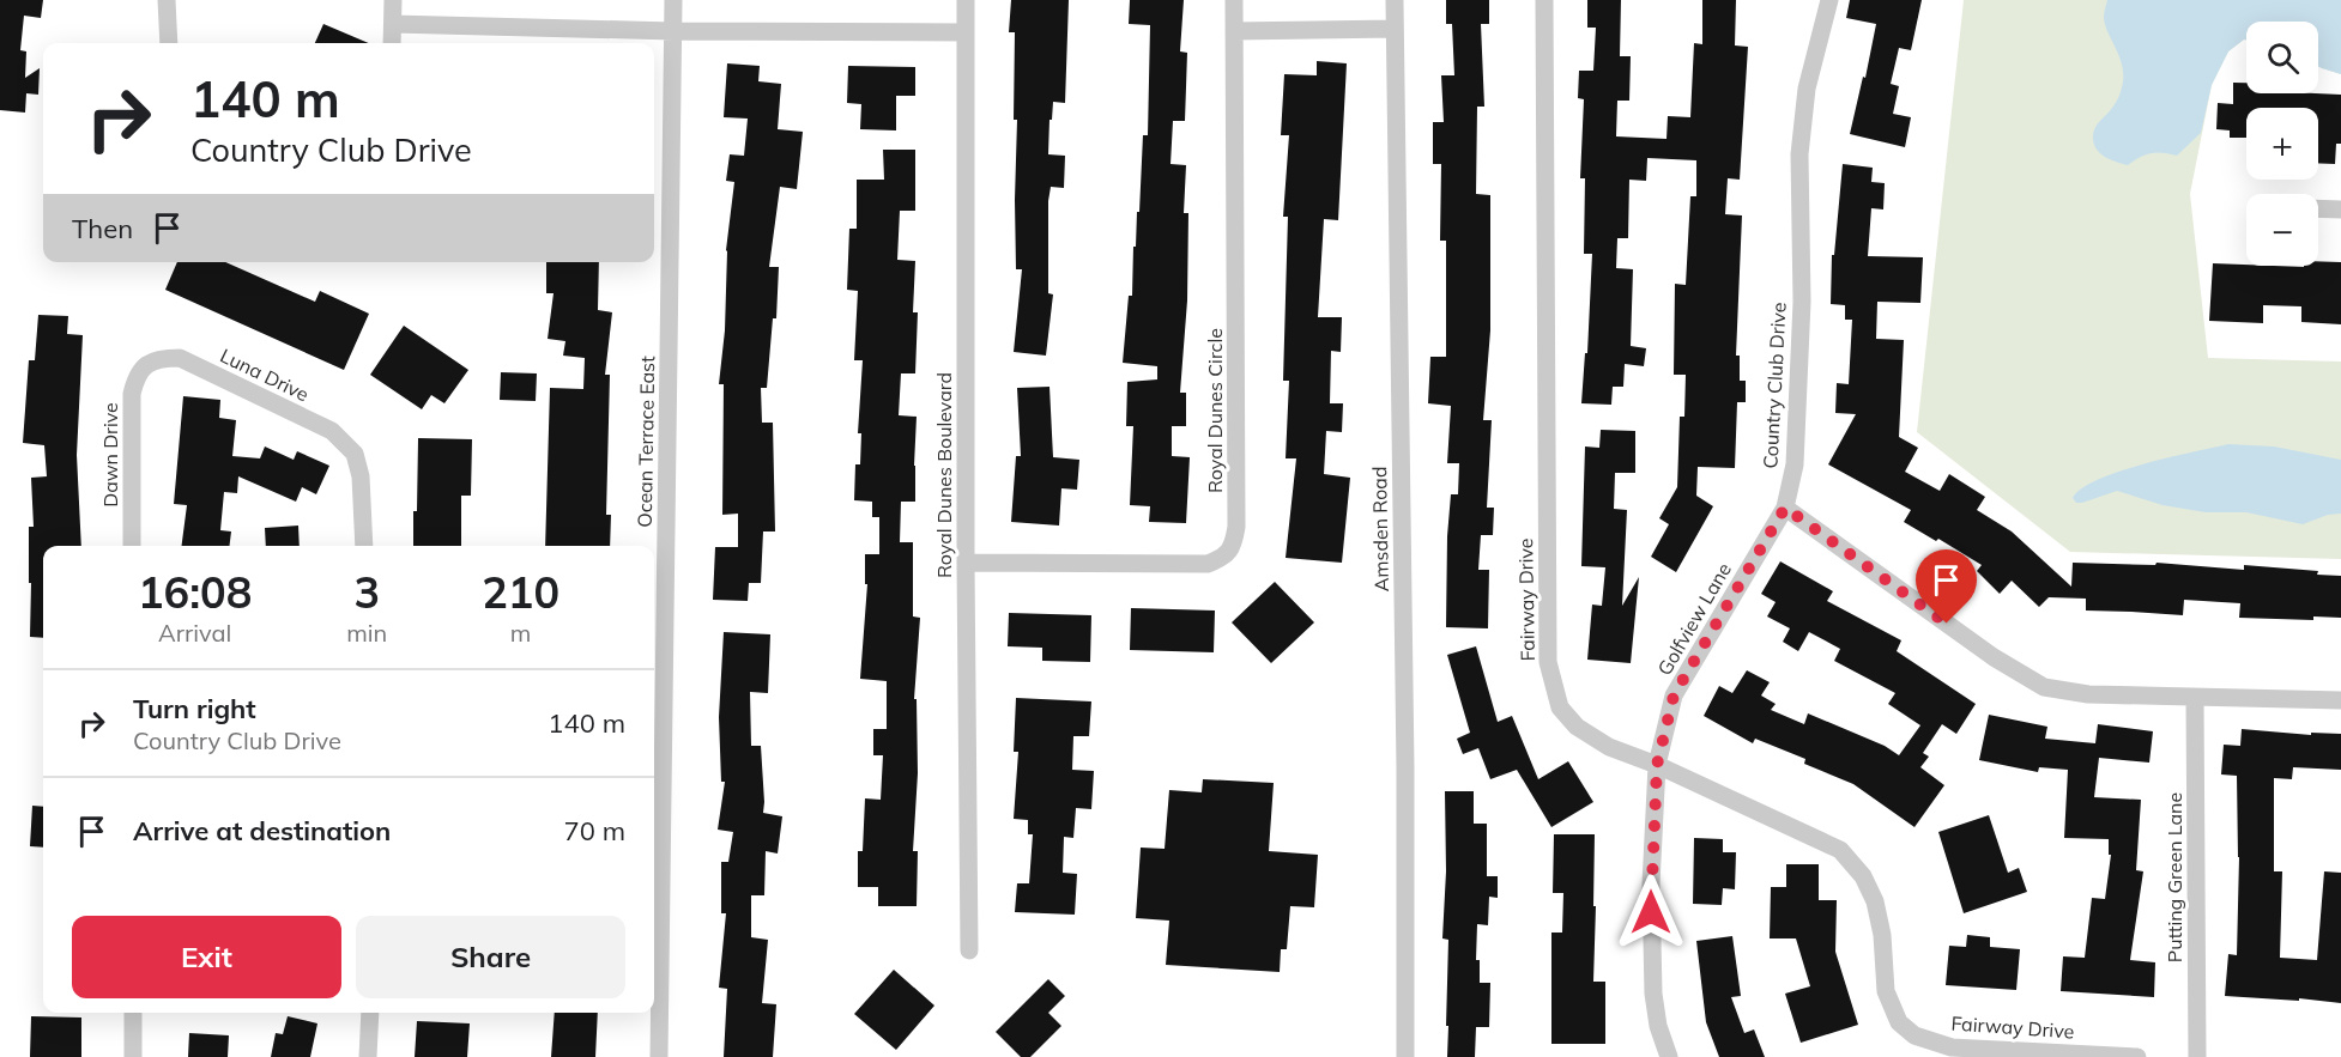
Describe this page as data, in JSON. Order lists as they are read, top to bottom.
{
  "streets": {
    "street": [
      "Luna Drive",
      "Country Club Drive",
      "Royal Dunes Circle",
      "Ocean Terrace East",
      "Dawn Drive",
      "Royal Dunes Boulevard",
      "Amsden Road",
      "Fairway Drive",
      "Golfview Lane",
      "Putting Green Lane"
    ]
  },
  "crossings": [
    ["Luna Drive", "Dawn Drive"],
    ["Country Club Drive", "Golfview Lane"],
    ["Royal Dunes Circle", "Royal Dunes Boulevard"],
    ["Fairway Drive", "Golfview Lane"]
  ],
  "page": {
    "map_buttons": ["+", "−"],
    "turn": ["140 m", "Country Club Drive"],
    "then": "Then",
    "eta": [
      "16:08",
      "Arrival",
      "3",
      "min",
      "210",
      "m"
    ],
    "list": [
      {
        "name": "Turn right",
        "note": "Country Club Drive",
        "value": "140 m"
      },
      {
        "name": "Arrive at destination",
        "value": "70 m"
      }
    ],
    "buttons": ["Exit", "Share"]
  }
}
